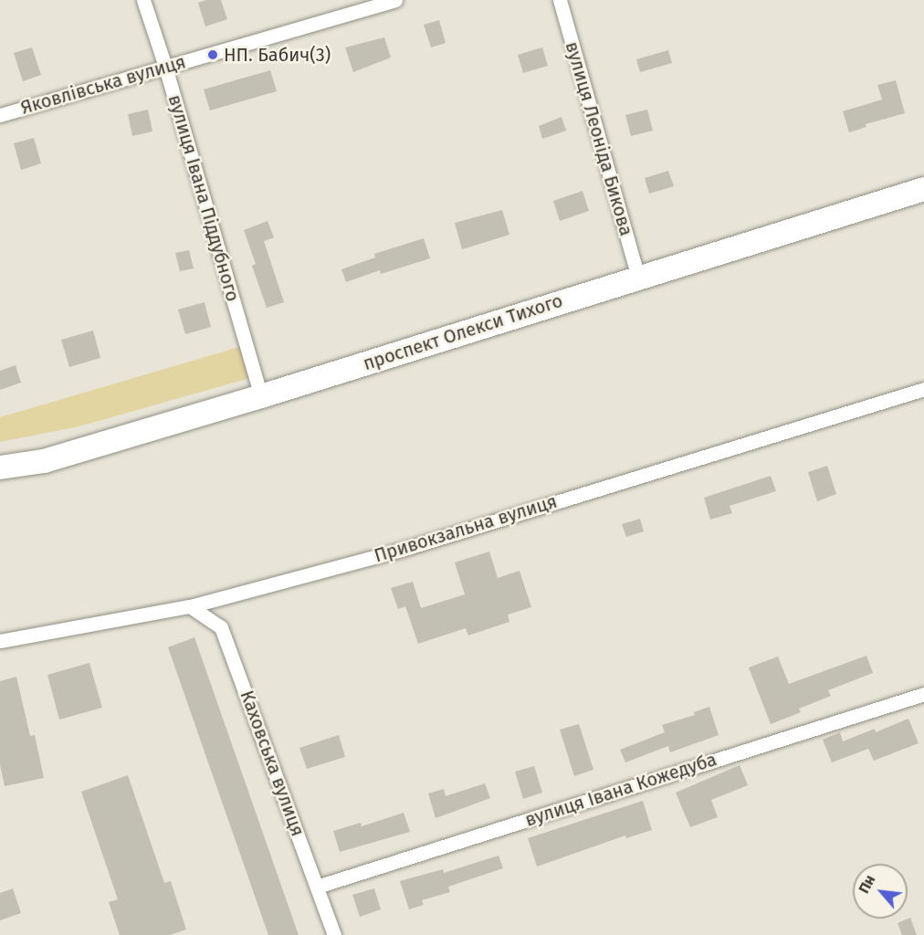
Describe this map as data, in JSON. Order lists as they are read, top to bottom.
{
  "streets": {
    "main road": ["проспект Олекси Тихого"],
    "street": [
      "Яковлівська вулиця",
      "вулиця Леоніда Бикова",
      "вулиця Івана Піддубного",
      "Привокзальна вулиця",
      "Каховська вулиця",
      "вулиця Івана Кожедуба"
    ]
  },
  "crossings": [
    ["Яковлівська вулиця", "вулиця Івана Піддубного"],
    ["вулиця Леоніда Бикова", "проспект Олекси Тихого"],
    ["вулиця Івана Піддубного", "проспект Олекси Тихого"],
    ["Привокзальна вулиця", "Каховська вулиця"],
    ["Каховська вулиця", "вулиця Івана Кожедуба"]
  ],
  "places": ["НП. Бабич(3)"],
  "north": "top left"
}
